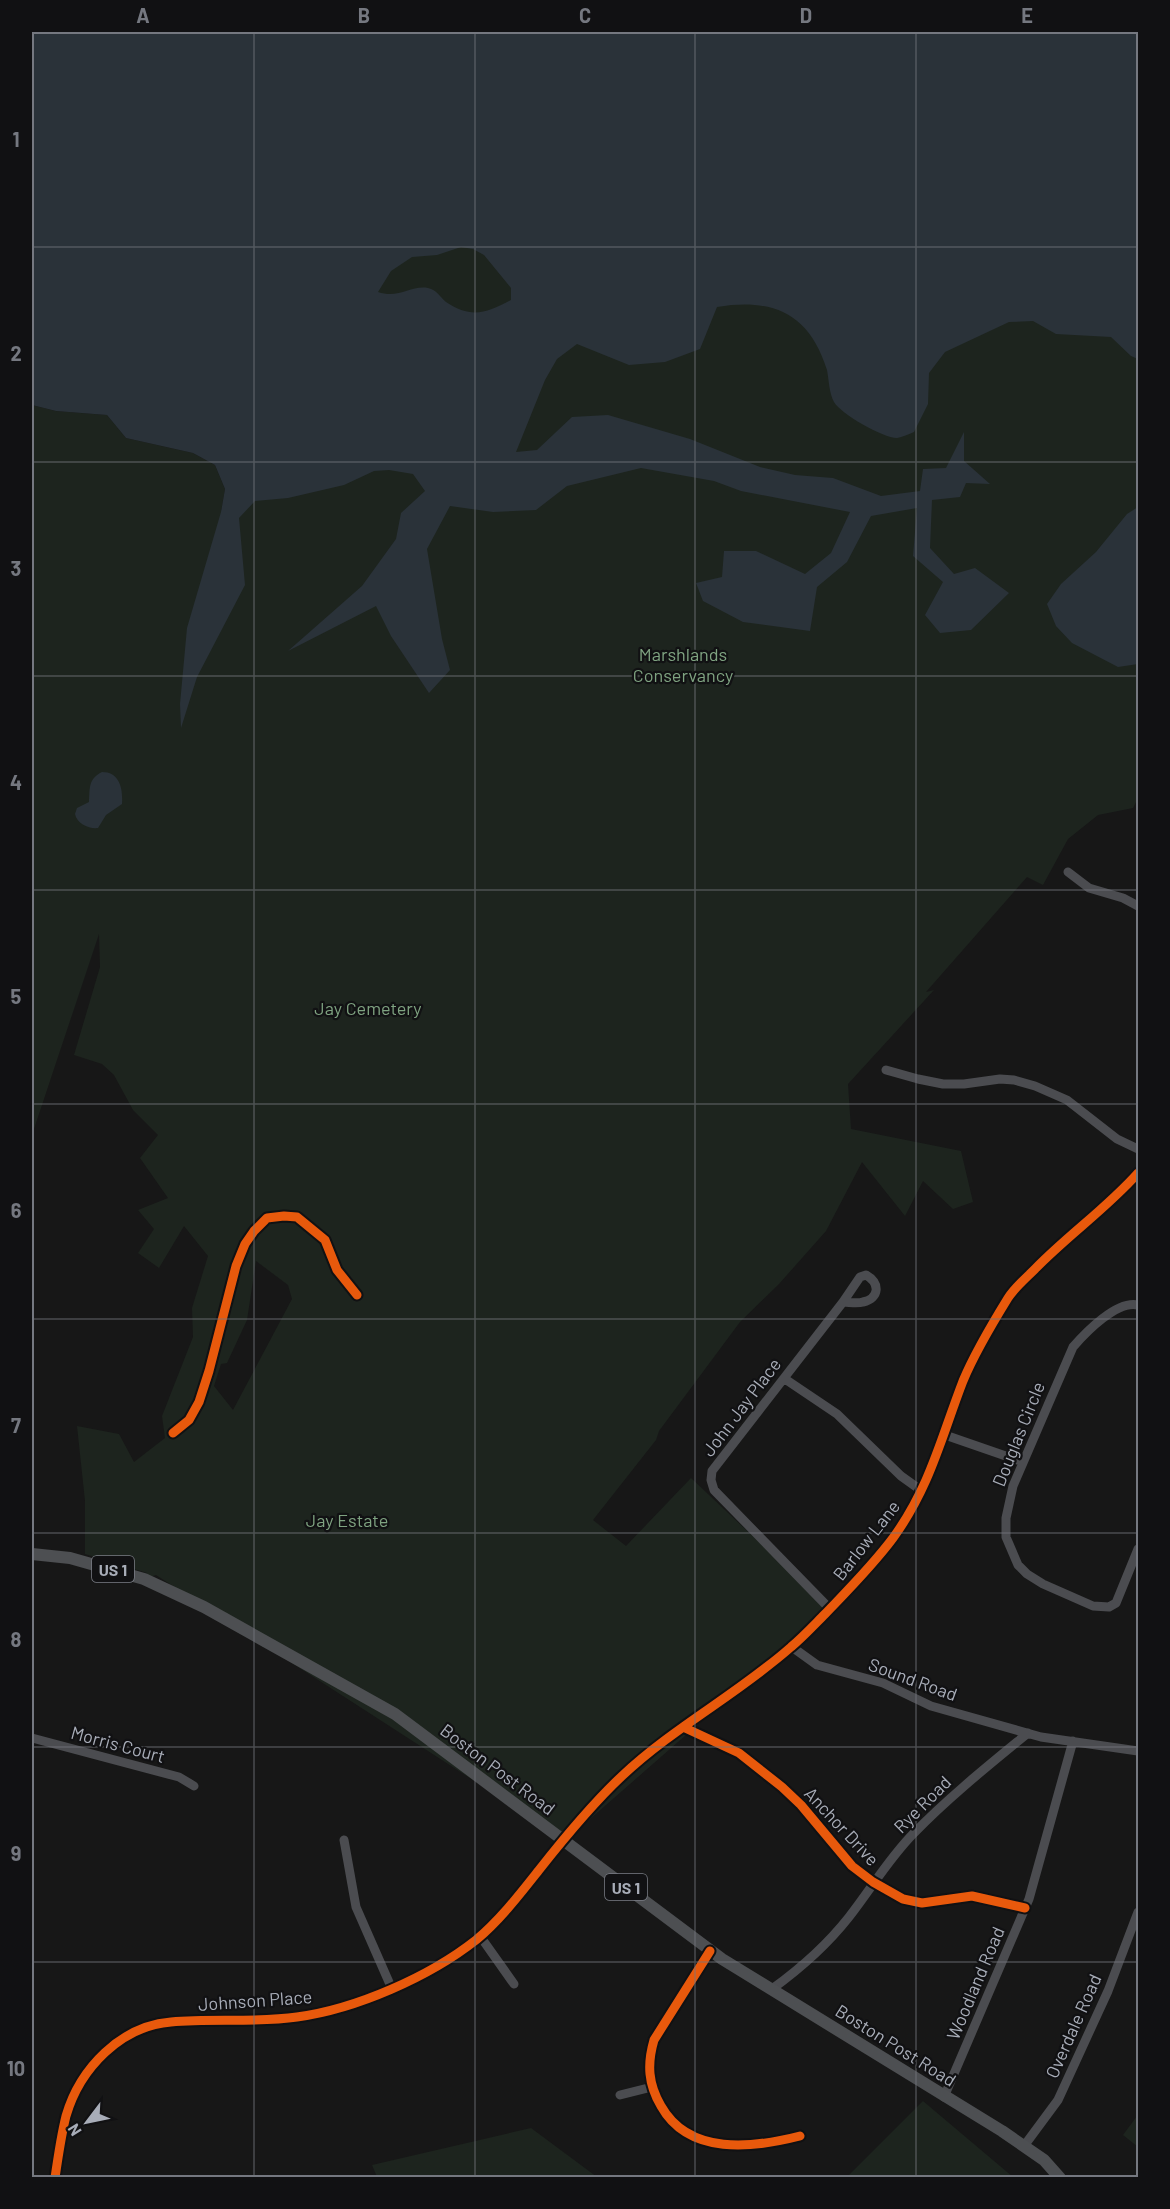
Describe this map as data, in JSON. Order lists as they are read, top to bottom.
{
  "streets": {
    "main road": ["US 1", "Boston Post Road"],
    "street": [
      "John Jay Place",
      "Douglas Circle",
      "Barlow Lane",
      "Sound Road",
      "Morris Court",
      "Rye Road",
      "Anchor Drive",
      "Woodland Road",
      "Johnson Place",
      "Overdale Road"
    ]
  },
  "crossings": [
    ["John Jay Place", "Barlow Lane"],
    ["Barlow Lane", "Sound Road"],
    ["Barlow Lane", "Boston Post Road"],
    ["Barlow Lane", "Anchor Drive"],
    ["Barlow Lane", "Johnson Place"],
    ["Sound Road", "Rye Road"],
    ["Boston Post Road", "Rye Road"],
    ["Boston Post Road", "Woodland Road"],
    ["Boston Post Road", "Johnson Place"],
    ["Boston Post Road", "Overdale Road"],
    ["Rye Road", "Anchor Drive"],
    ["Anchor Drive", "Woodland Road"]
  ],
  "parks": ["Marshlands Conservancy", "Jay Cemetery", "Jay Estate"],
  "north": "bottom left",
  "grid": {
    "columns": [
      "A",
      "B",
      "C",
      "D",
      "E"
    ],
    "rows": [
      "1",
      "2",
      "3",
      "4",
      "5",
      "6",
      "7",
      "8",
      "9",
      "10"
    ]
  }
}
